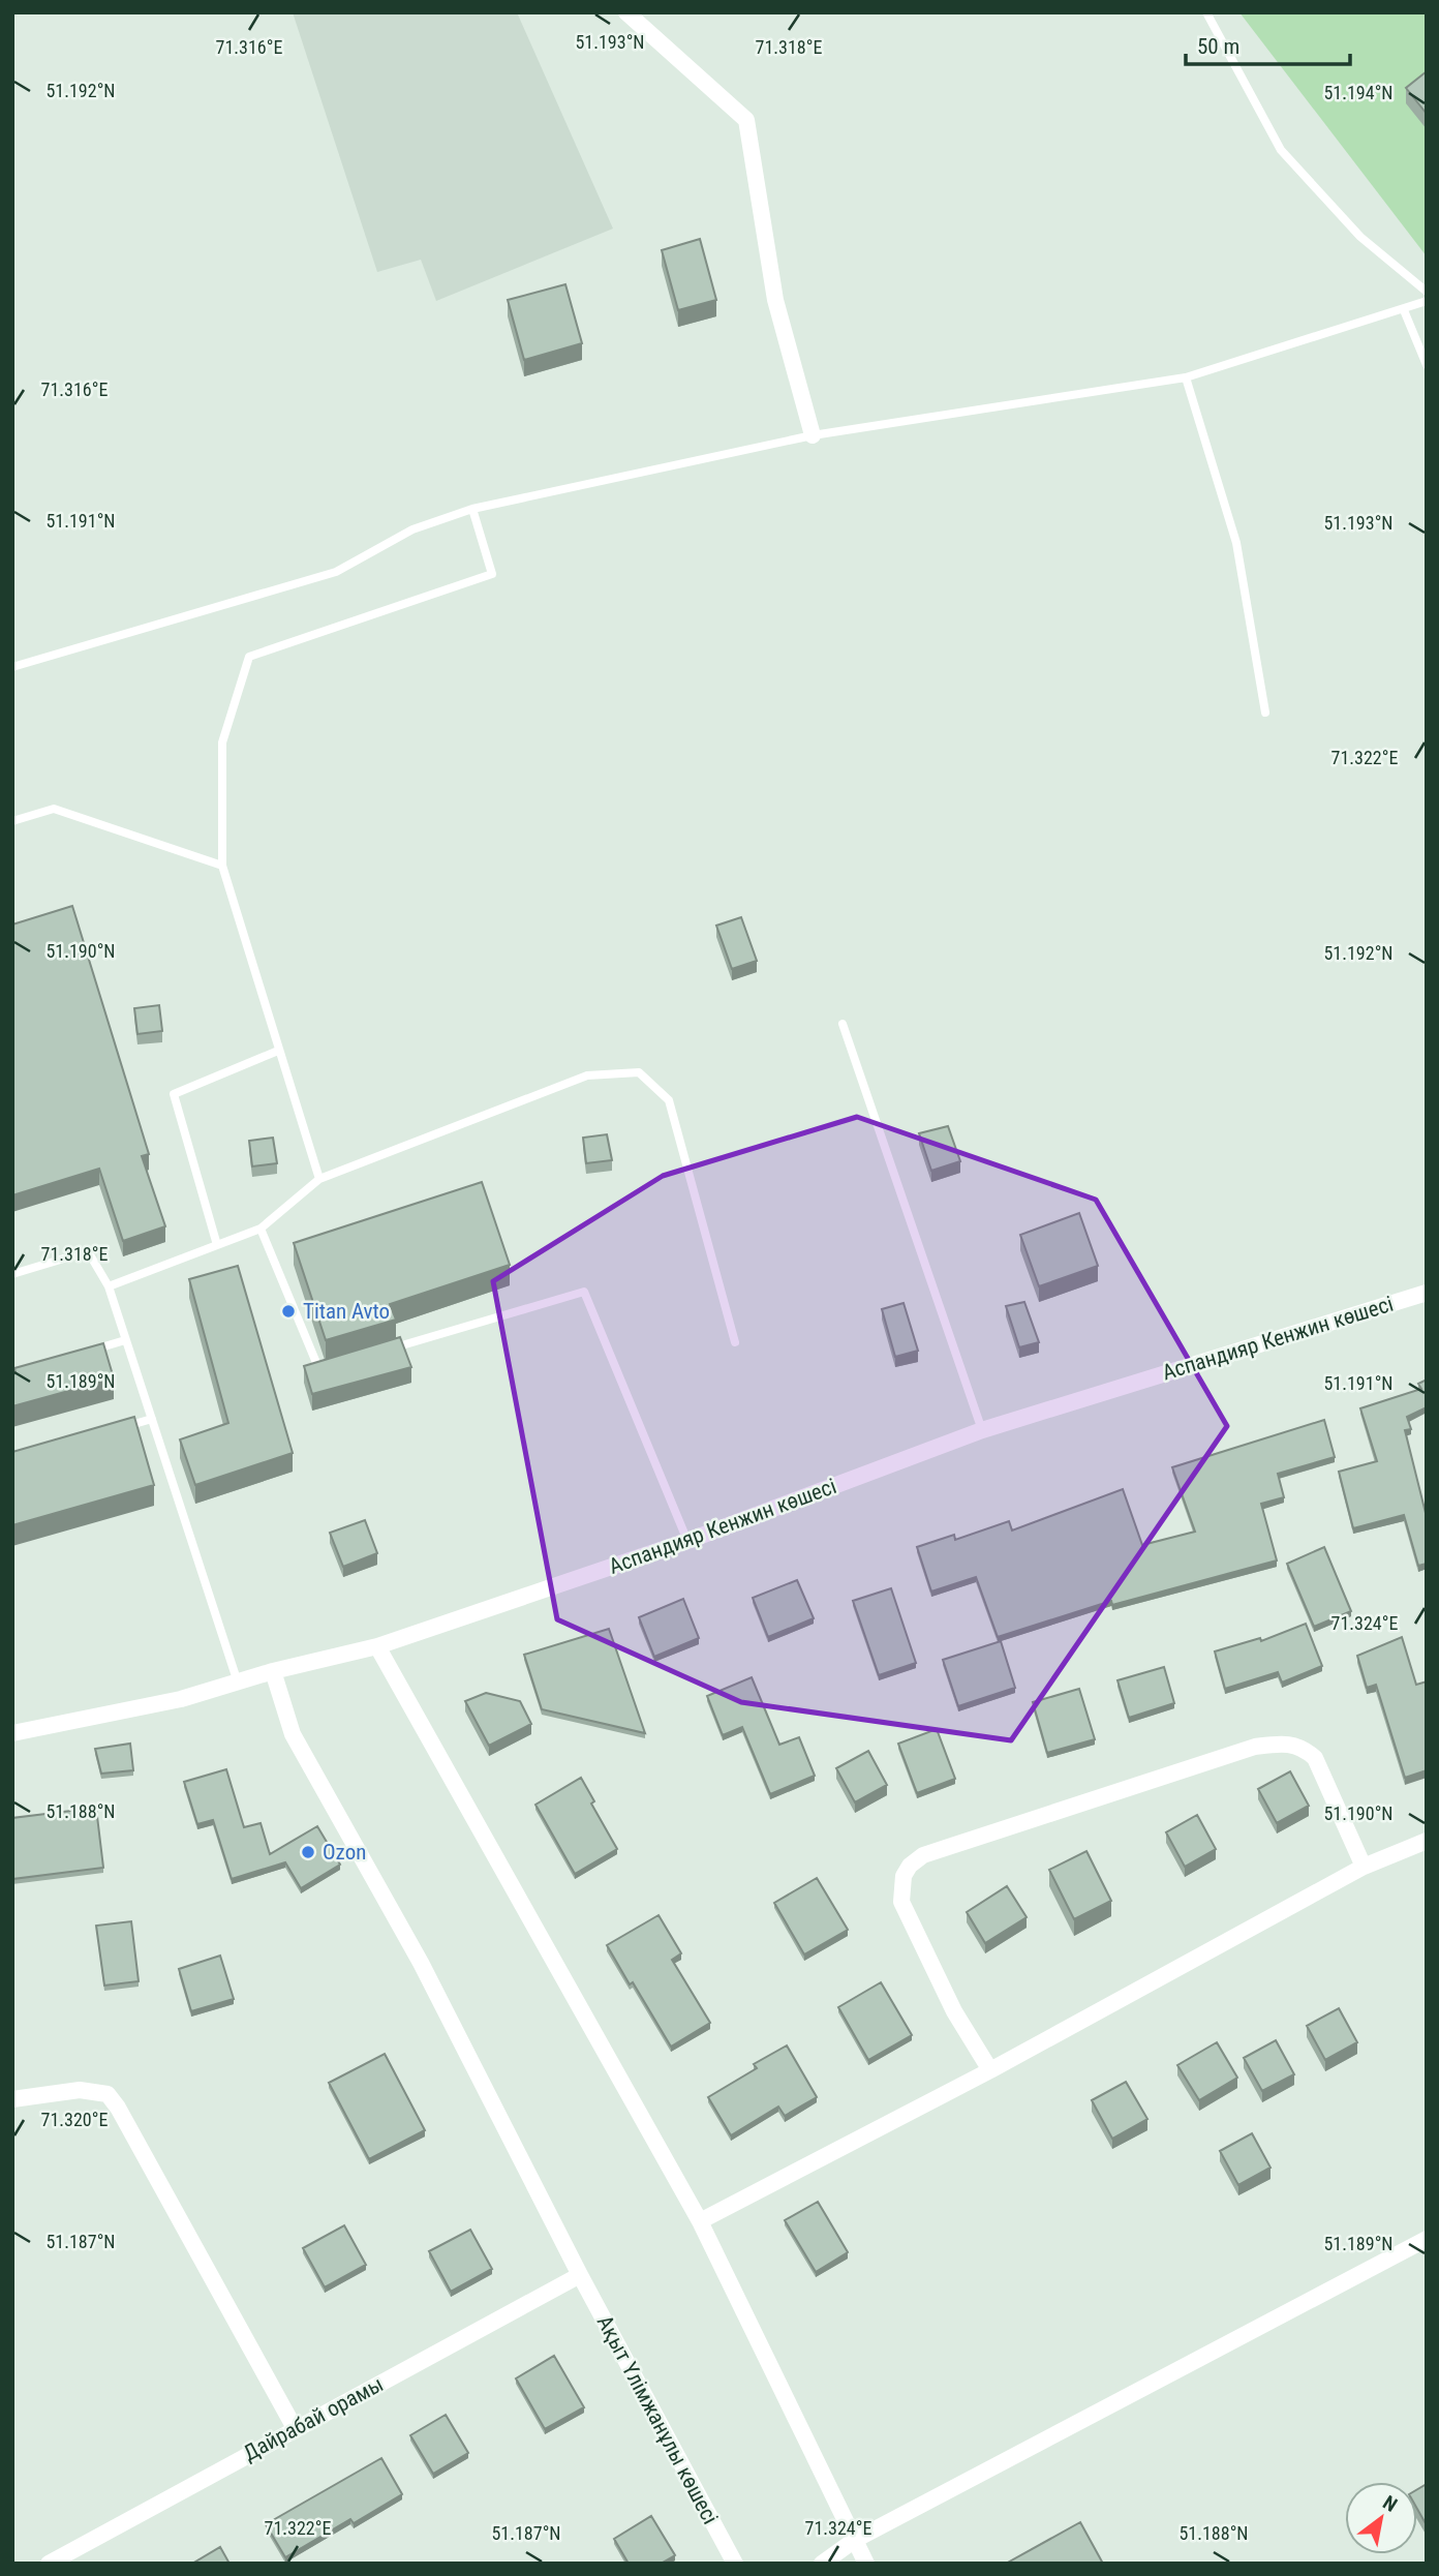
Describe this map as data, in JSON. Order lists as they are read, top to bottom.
{
  "streets": {
    "street": ["Аспандияр Кенжин көшесі", "Дайрабай орамы", "Ақыт Үлімжанұлы көшесі"]
  },
  "crossings": [
    ["Аспандияр Кенжин көшесі", "Ақыт Үлімжанұлы көшесі"],
    ["Дайрабай орамы", "Ақыт Үлімжанұлы көшесі"]
  ],
  "places": ["Titan Avto", "Ozon"],
  "scale_bar": "50 m",
  "north": "top right",
  "coordinates": [
    "51.193°N",
    "71.316°E",
    "71.318°E",
    "51.192°N",
    "51.194°N",
    "51.191°N",
    "71.322°E",
    "51.190°N",
    "51.189°N",
    "71.324°E",
    "51.188°N",
    "71.320°E",
    "51.187°N"
  ]
}
